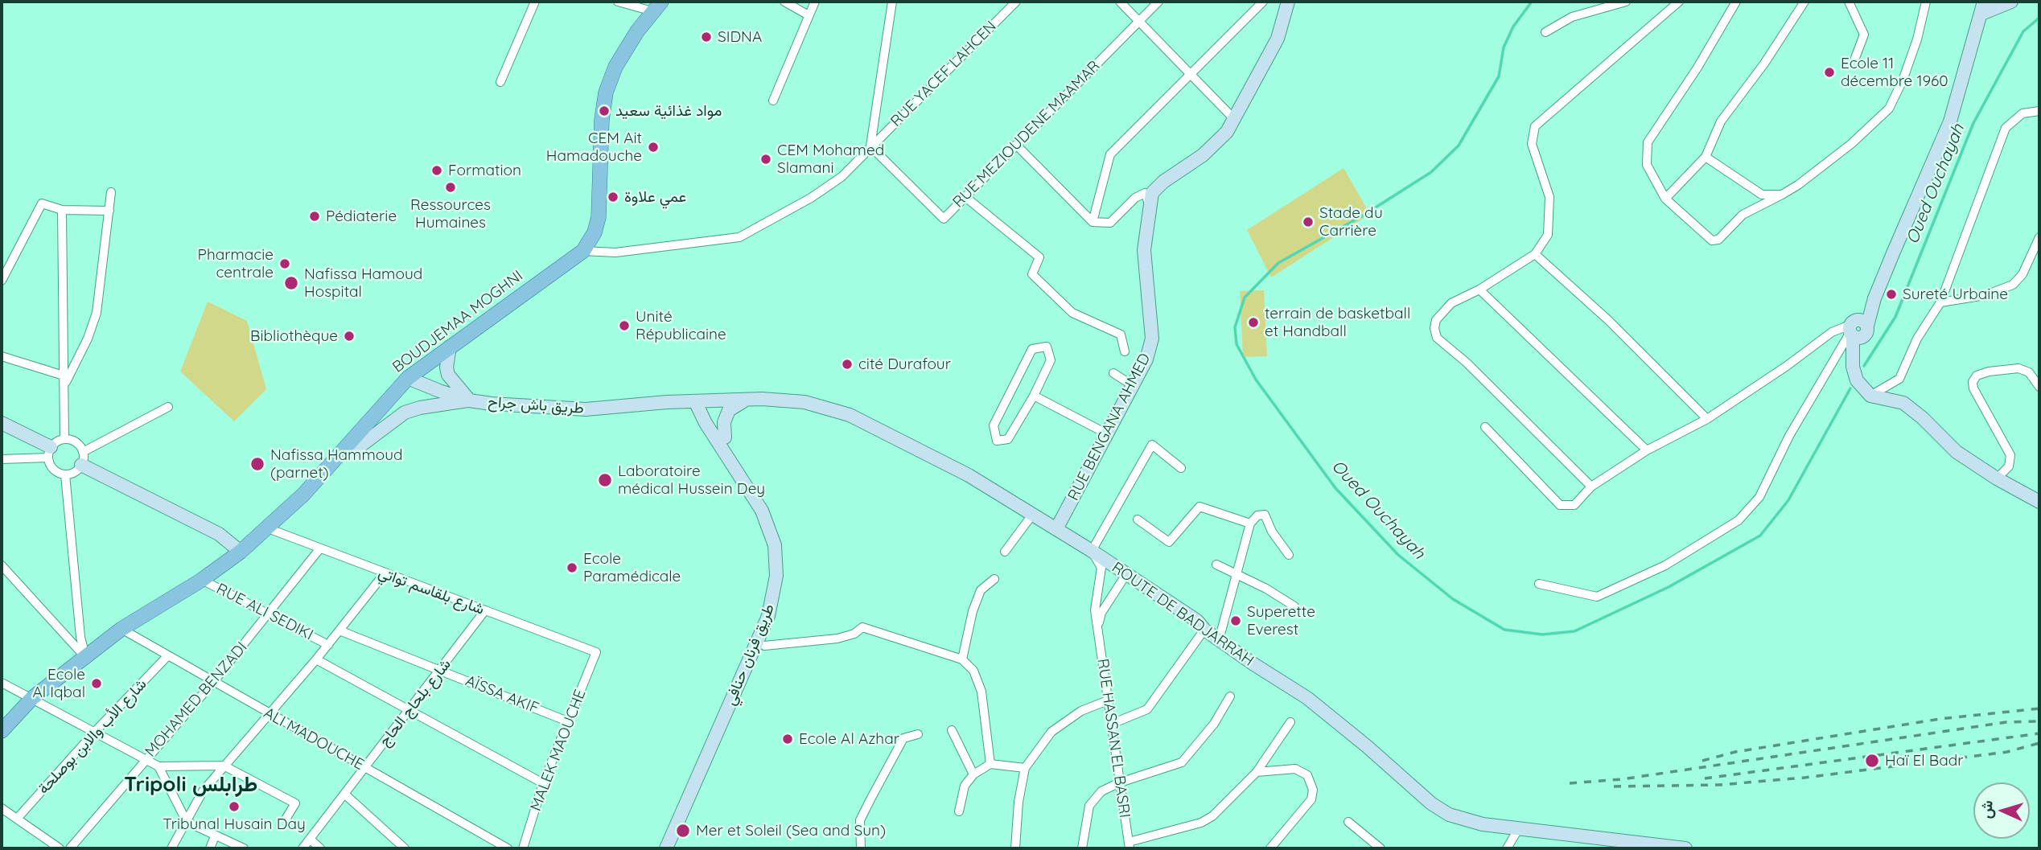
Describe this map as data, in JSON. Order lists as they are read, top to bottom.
{
  "streets": {
    "main road": [
      "BOUDJEMAA MOGHNI",
      "طريق باش جراح",
      "RUE BENGANA AHMED",
      "ROUTE DE BADJARRAH",
      "طريق فرنان حنافي"
    ],
    "street": [
      "RUE YACEF LAHCEN",
      "RUE MEZIOUDENE MAAMAR",
      "شارع بلقاسم تواتي",
      "RUE ALI SEDIKI",
      "AÏSSA AKIF",
      "MOHAMED BENZADI",
      "شارع بلحاج الحاج",
      "شارع الأب والابن بوصلحة",
      "RUE HASSAN EL BASRI",
      "ALI MADOUCHE",
      "MALEK MAOUCHE"
    ]
  },
  "crossings": [
    ["RUE YACEF LAHCEN", "RUE MEZIOUDENE MAAMAR"],
    ["RUE YACEF LAHCEN", "BOUDJEMAA MOGHNI"],
    ["BOUDJEMAA MOGHNI", "طريق باش جراح"],
    ["BOUDJEMAA MOGHNI", "شارع بلقاسم تواتي"],
    ["BOUDJEMAA MOGHNI", "RUE ALI SEDIKI"],
    ["BOUDJEMAA MOGHNI", "ALI MADOUCHE"],
    ["طريق باش جراح", "ROUTE DE BADJARRAH"],
    ["RUE BENGANA AHMED", "ROUTE DE BADJARRAH"],
    ["شارع بلقاسم تواتي", "MOHAMED BENZADI"],
    ["شارع بلقاسم تواتي", "شارع بلحاج الحاج"],
    ["شارع بلقاسم تواتي", "MALEK MAOUCHE"],
    ["RUE ALI SEDIKI", "MOHAMED BENZADI"],
    ["ROUTE DE BADJARRAH", "طريق فرنان حنافي"],
    ["ROUTE DE BADJARRAH", "RUE HASSAN EL BASRI"],
    ["AÏSSA AKIF", "شارع بلحاج الحاج"],
    ["AÏSSA AKIF", "MALEK MAOUCHE"],
    ["MOHAMED BENZADI", "ALI MADOUCHE"],
    ["شارع بلحاج الحاج", "ALI MADOUCHE"],
    ["شارع الأب والابن بوصلحة", "ALI MADOUCHE"]
  ],
  "districts": ["Tripoli طرابلس"],
  "water": ["Oued Ouchayah"],
  "places": [
    "SIDNA",
    "Ecole 11 décembre 1960",
    "مواد غذائية سعيد",
    "CEM Ait Hamadouche",
    "CEM Mohamed Slamani",
    "Formation",
    "Ressources Humaines",
    "عمي علاوة",
    "Pédiaterie",
    "Stade du Carrière",
    "Pharmacie centrale",
    "Nafissa Hamoud Hospital",
    "Sureté Urbaine",
    "terrain de basketball et Handball",
    "Unité Républicaine",
    "Bibliothèque",
    "cité Durafour",
    "Nafissa Hammoud (parnet)",
    "Laboratoire médical Hussein Dey",
    "Ecole Paramédicale",
    "Superette Everest",
    "Ecole Al Iqbal",
    "Ecole Al Azhar",
    "Haï El Badr",
    "Tribunal Husain Day",
    "Mer et Soleil (Sea and Sun)"
  ],
  "north": "left"
}
